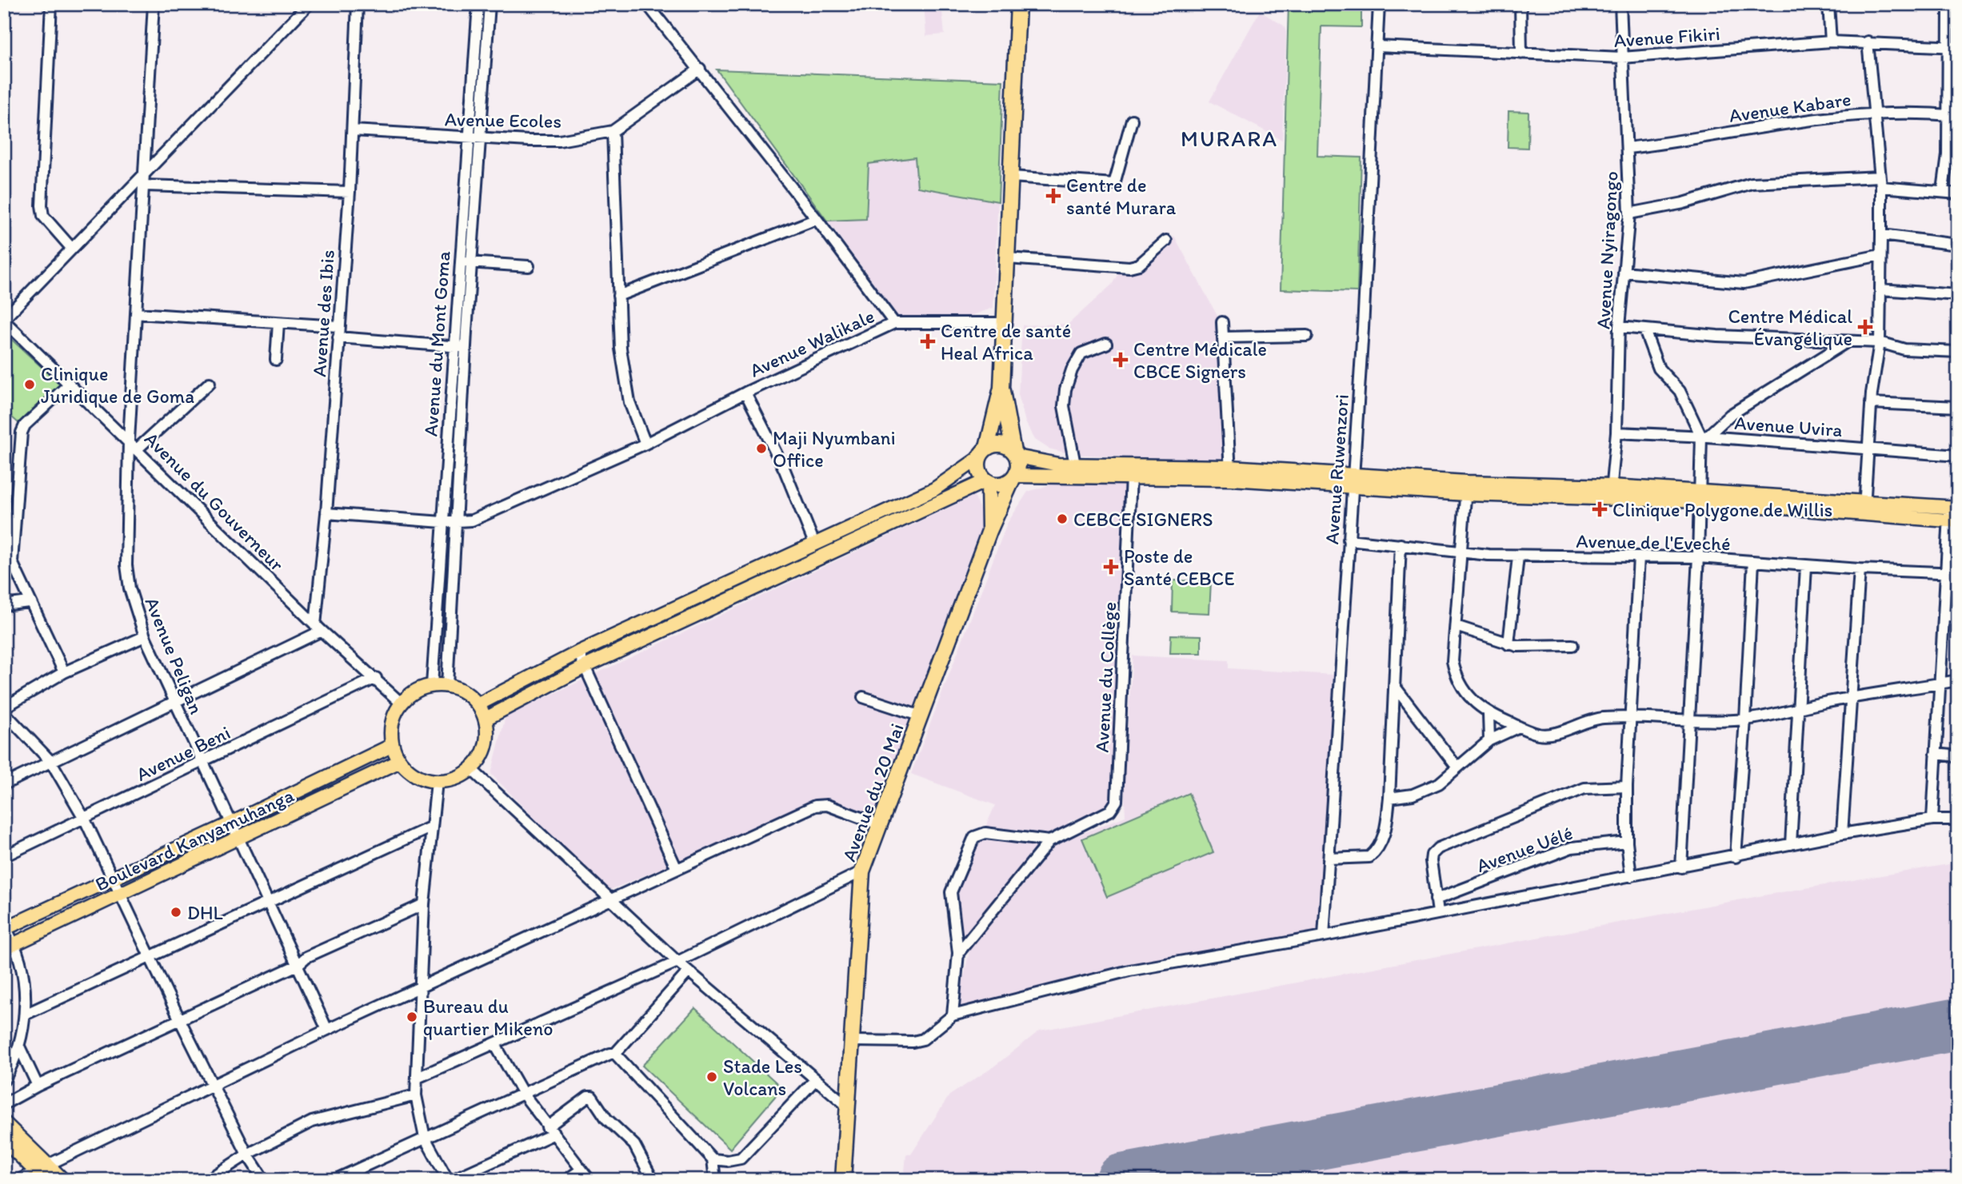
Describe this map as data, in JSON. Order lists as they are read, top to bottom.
{
  "streets": {
    "highway": ["Avenue du 20 Mai"],
    "main road": ["Boulevard Kanyamuhanga"],
    "street": [
      "Avenue Fikiri",
      "Avenue Kabare",
      "Avenue Ecoles",
      "Avenue Nyiragongo",
      "Avenue des Ibis",
      "Avenue Walikale",
      "Avenue du Mont Goma",
      "Avenue Uvira",
      "Avenue Ruwenzori",
      "Avenue du Gouverneur",
      "Avenue de l'Eveché",
      "Avenue Peligan",
      "Avenue du Collège",
      "Avenue Beni",
      "Avenue Uélé"
    ]
  },
  "crossings": [
    ["Avenue Fikiri", "Avenue Nyiragongo"],
    ["Avenue Fikiri", "Avenue Ruwenzori"],
    ["Avenue Kabare", "Avenue Nyiragongo"],
    ["Avenue Ecoles", "Avenue des Ibis"],
    ["Avenue Ecoles", "Avenue du Mont Goma"],
    ["Avenue Nyiragongo", "Avenue Uvira"],
    ["Avenue des Ibis", "Avenue Walikale"],
    ["Avenue des Ibis", "Avenue du Gouverneur"],
    ["Avenue Walikale", "Avenue du Mont Goma"],
    ["Avenue du Mont Goma", "Avenue du Gouverneur"],
    ["Avenue du Mont Goma", "Boulevard Kanyamuhanga"],
    ["Avenue Ruwenzori", "Avenue de l'Eveché"],
    ["Avenue du Gouverneur", "Avenue Peligan"],
    ["Avenue du Gouverneur", "Avenue Beni"],
    ["Avenue du Gouverneur", "Boulevard Kanyamuhanga"],
    ["Avenue Peligan", "Avenue Beni"],
    ["Avenue Peligan", "Boulevard Kanyamuhanga"]
  ],
  "districts": ["MURARA"],
  "places": {
    "health": [
      "Centre de santé Murara",
      "Centre Médical Évangélique",
      "Centre de santé Heal Africa",
      "Centre Médicale CBCE Signers",
      "Clinique Polygone de Willis",
      "Poste de Santé CEBCE"
    ],
    "other": [
      "Clinique Juridique de Goma",
      "Maji Nyumbani Office",
      "CEBCE SIGNERS",
      "DHL",
      "Bureau du quartier Mikeno",
      "Stade Les Volcans"
    ]
  }
}
